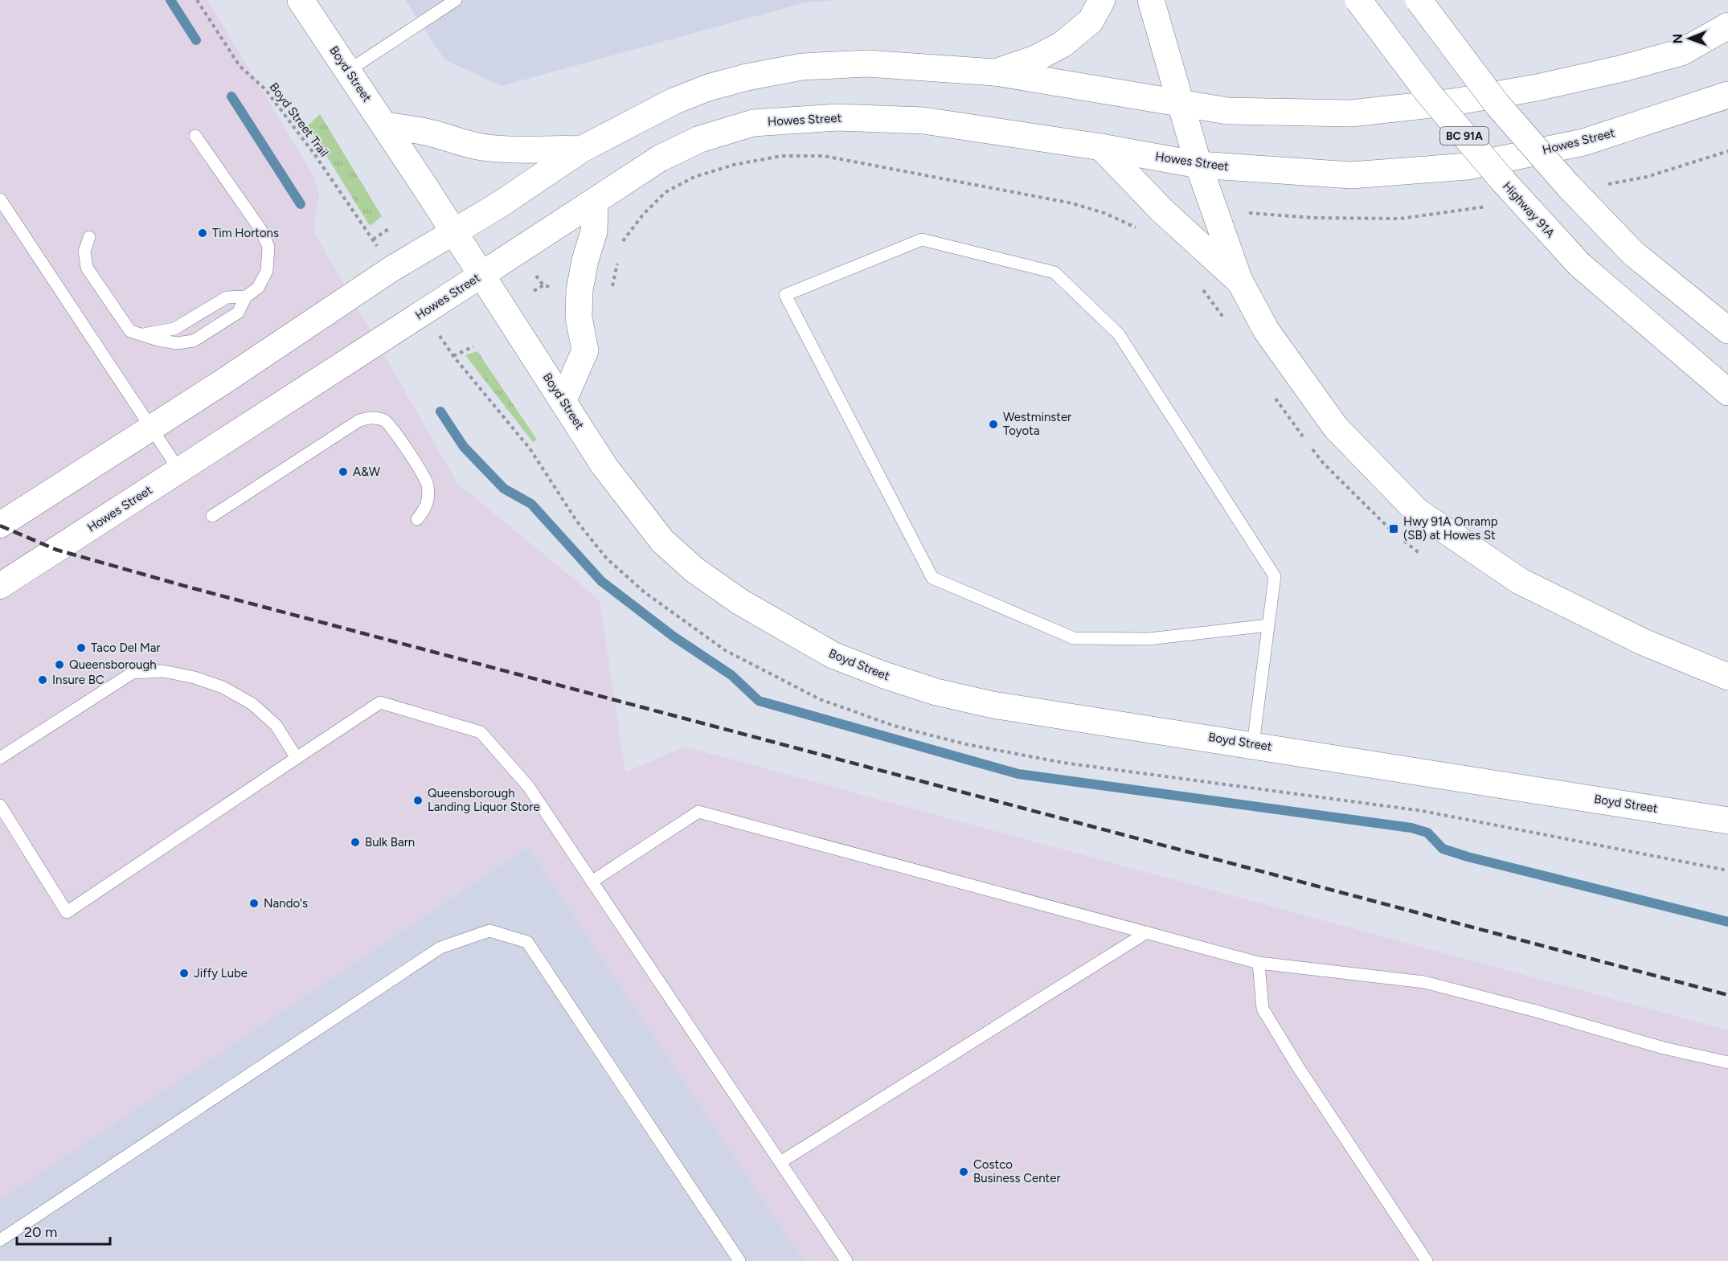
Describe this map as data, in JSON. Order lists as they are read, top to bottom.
{
  "streets": {
    "main road": [
      "Boyd Street",
      "Howes Street",
      "BC 91A",
      "Highway 91A"
    ],
    "path": ["Boyd Street Trail"]
  },
  "crossings": [
    ["Boyd Street", "Howes Street"]
  ],
  "places": {
    "other": [
      "Tim Hortons",
      "Westminster Toyota",
      "A&W",
      "Taco Del Mar",
      "Queensborough",
      "Insure BC",
      "Queensborough Landing Liquor Store",
      "Bulk Barn",
      "Nando's",
      "Jiffy Lube",
      "Costco Business Center"
    ],
    "transit": ["Hwy 91A Onramp (SB) at Howes St"]
  },
  "scale_bar": "20 m",
  "north": "left"
}
